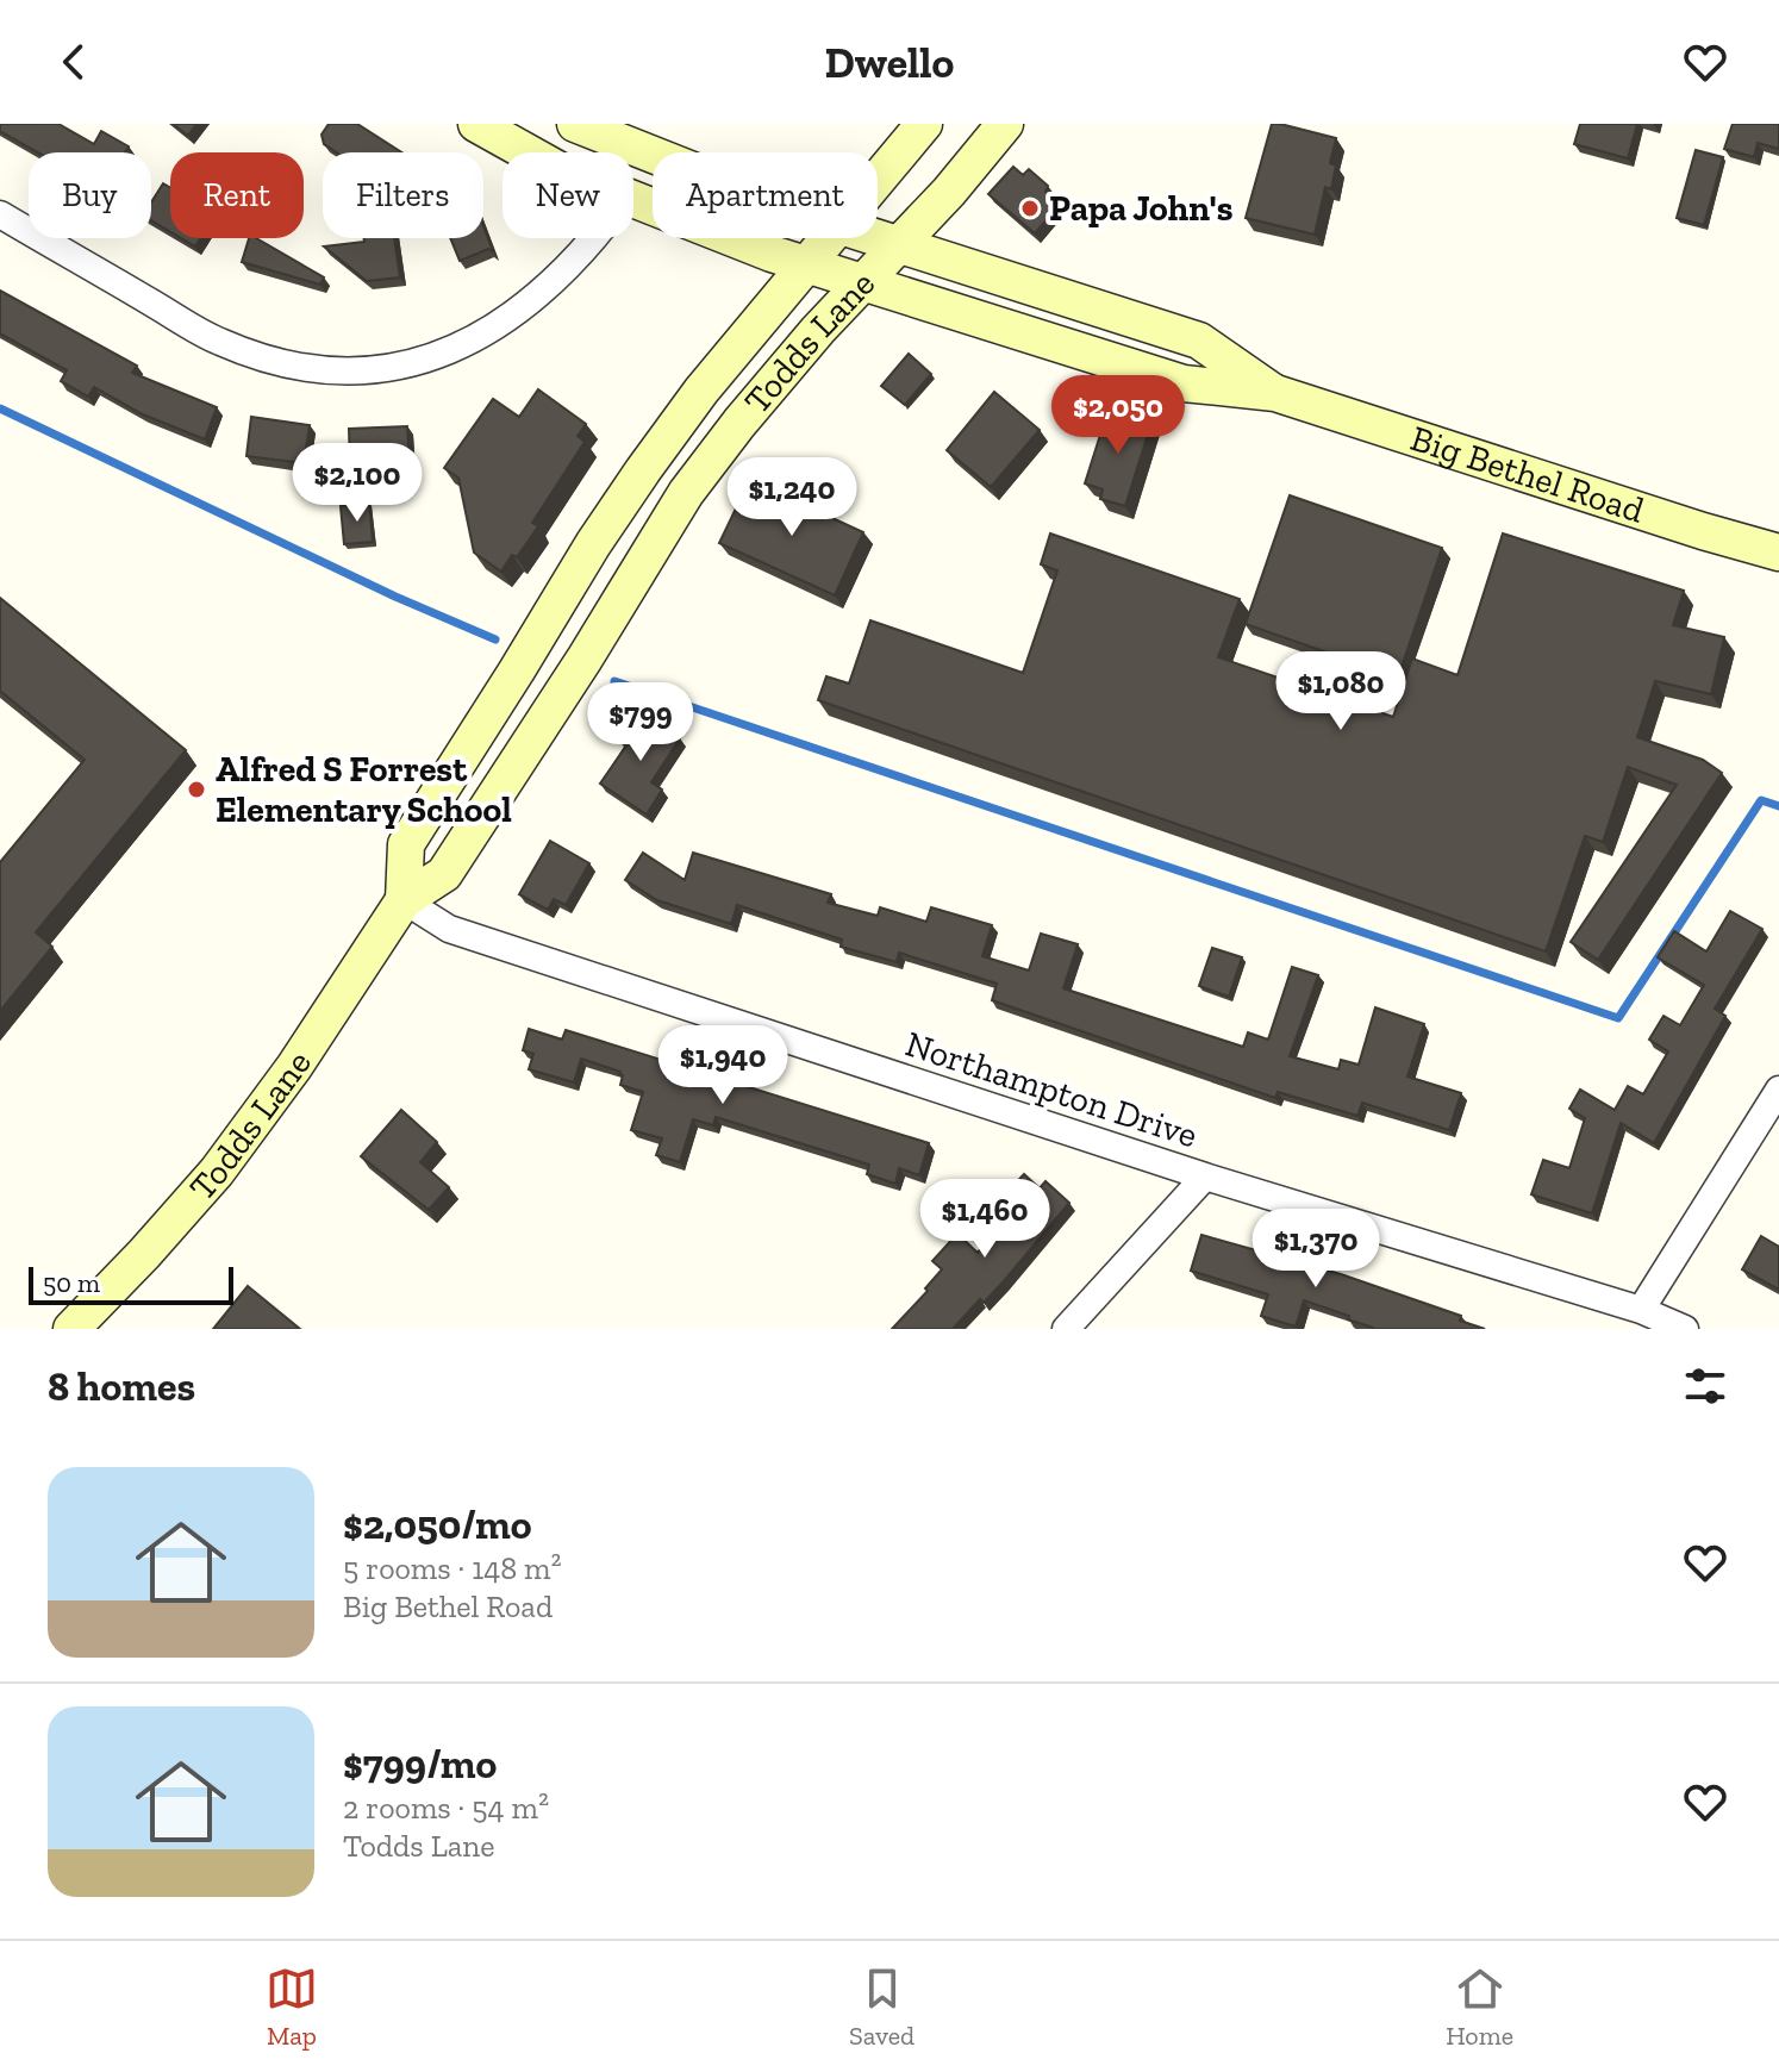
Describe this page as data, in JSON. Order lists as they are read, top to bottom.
{
  "streets": {
    "main road": ["Todds Lane", "Big Bethel Road"],
    "street": ["Northampton Drive"]
  },
  "crossings": [
    ["Todds Lane", "Big Bethel Road"],
    ["Todds Lane", "Northampton Drive"]
  ],
  "places": ["Papa John's", "Alfred S Forrest Elementary School"],
  "scale_bar": "50 m",
  "page": {
    "header": "Dwello",
    "chip": [
      "Buy",
      "Rent",
      "Filters",
      "New",
      "Apartment"
    ],
    "price": [
      "$2,050",
      "$2,100",
      "$1,240",
      "$1,080",
      "$799",
      "$1,940",
      "$1,460",
      "$1,370"
    ],
    "scale": "50 m",
    "heading": "8 homes",
    "list": [
      {
        "name": "$2,050/mo",
        "note": "5 rooms · 148 m² · Big Bethel Road"
      },
      {
        "name": "$799/mo",
        "note": "2 rooms · 54 m² · Todds Lane"
      }
    ],
    "tabs": ["Map", "Saved", "Home"]
  }
}
